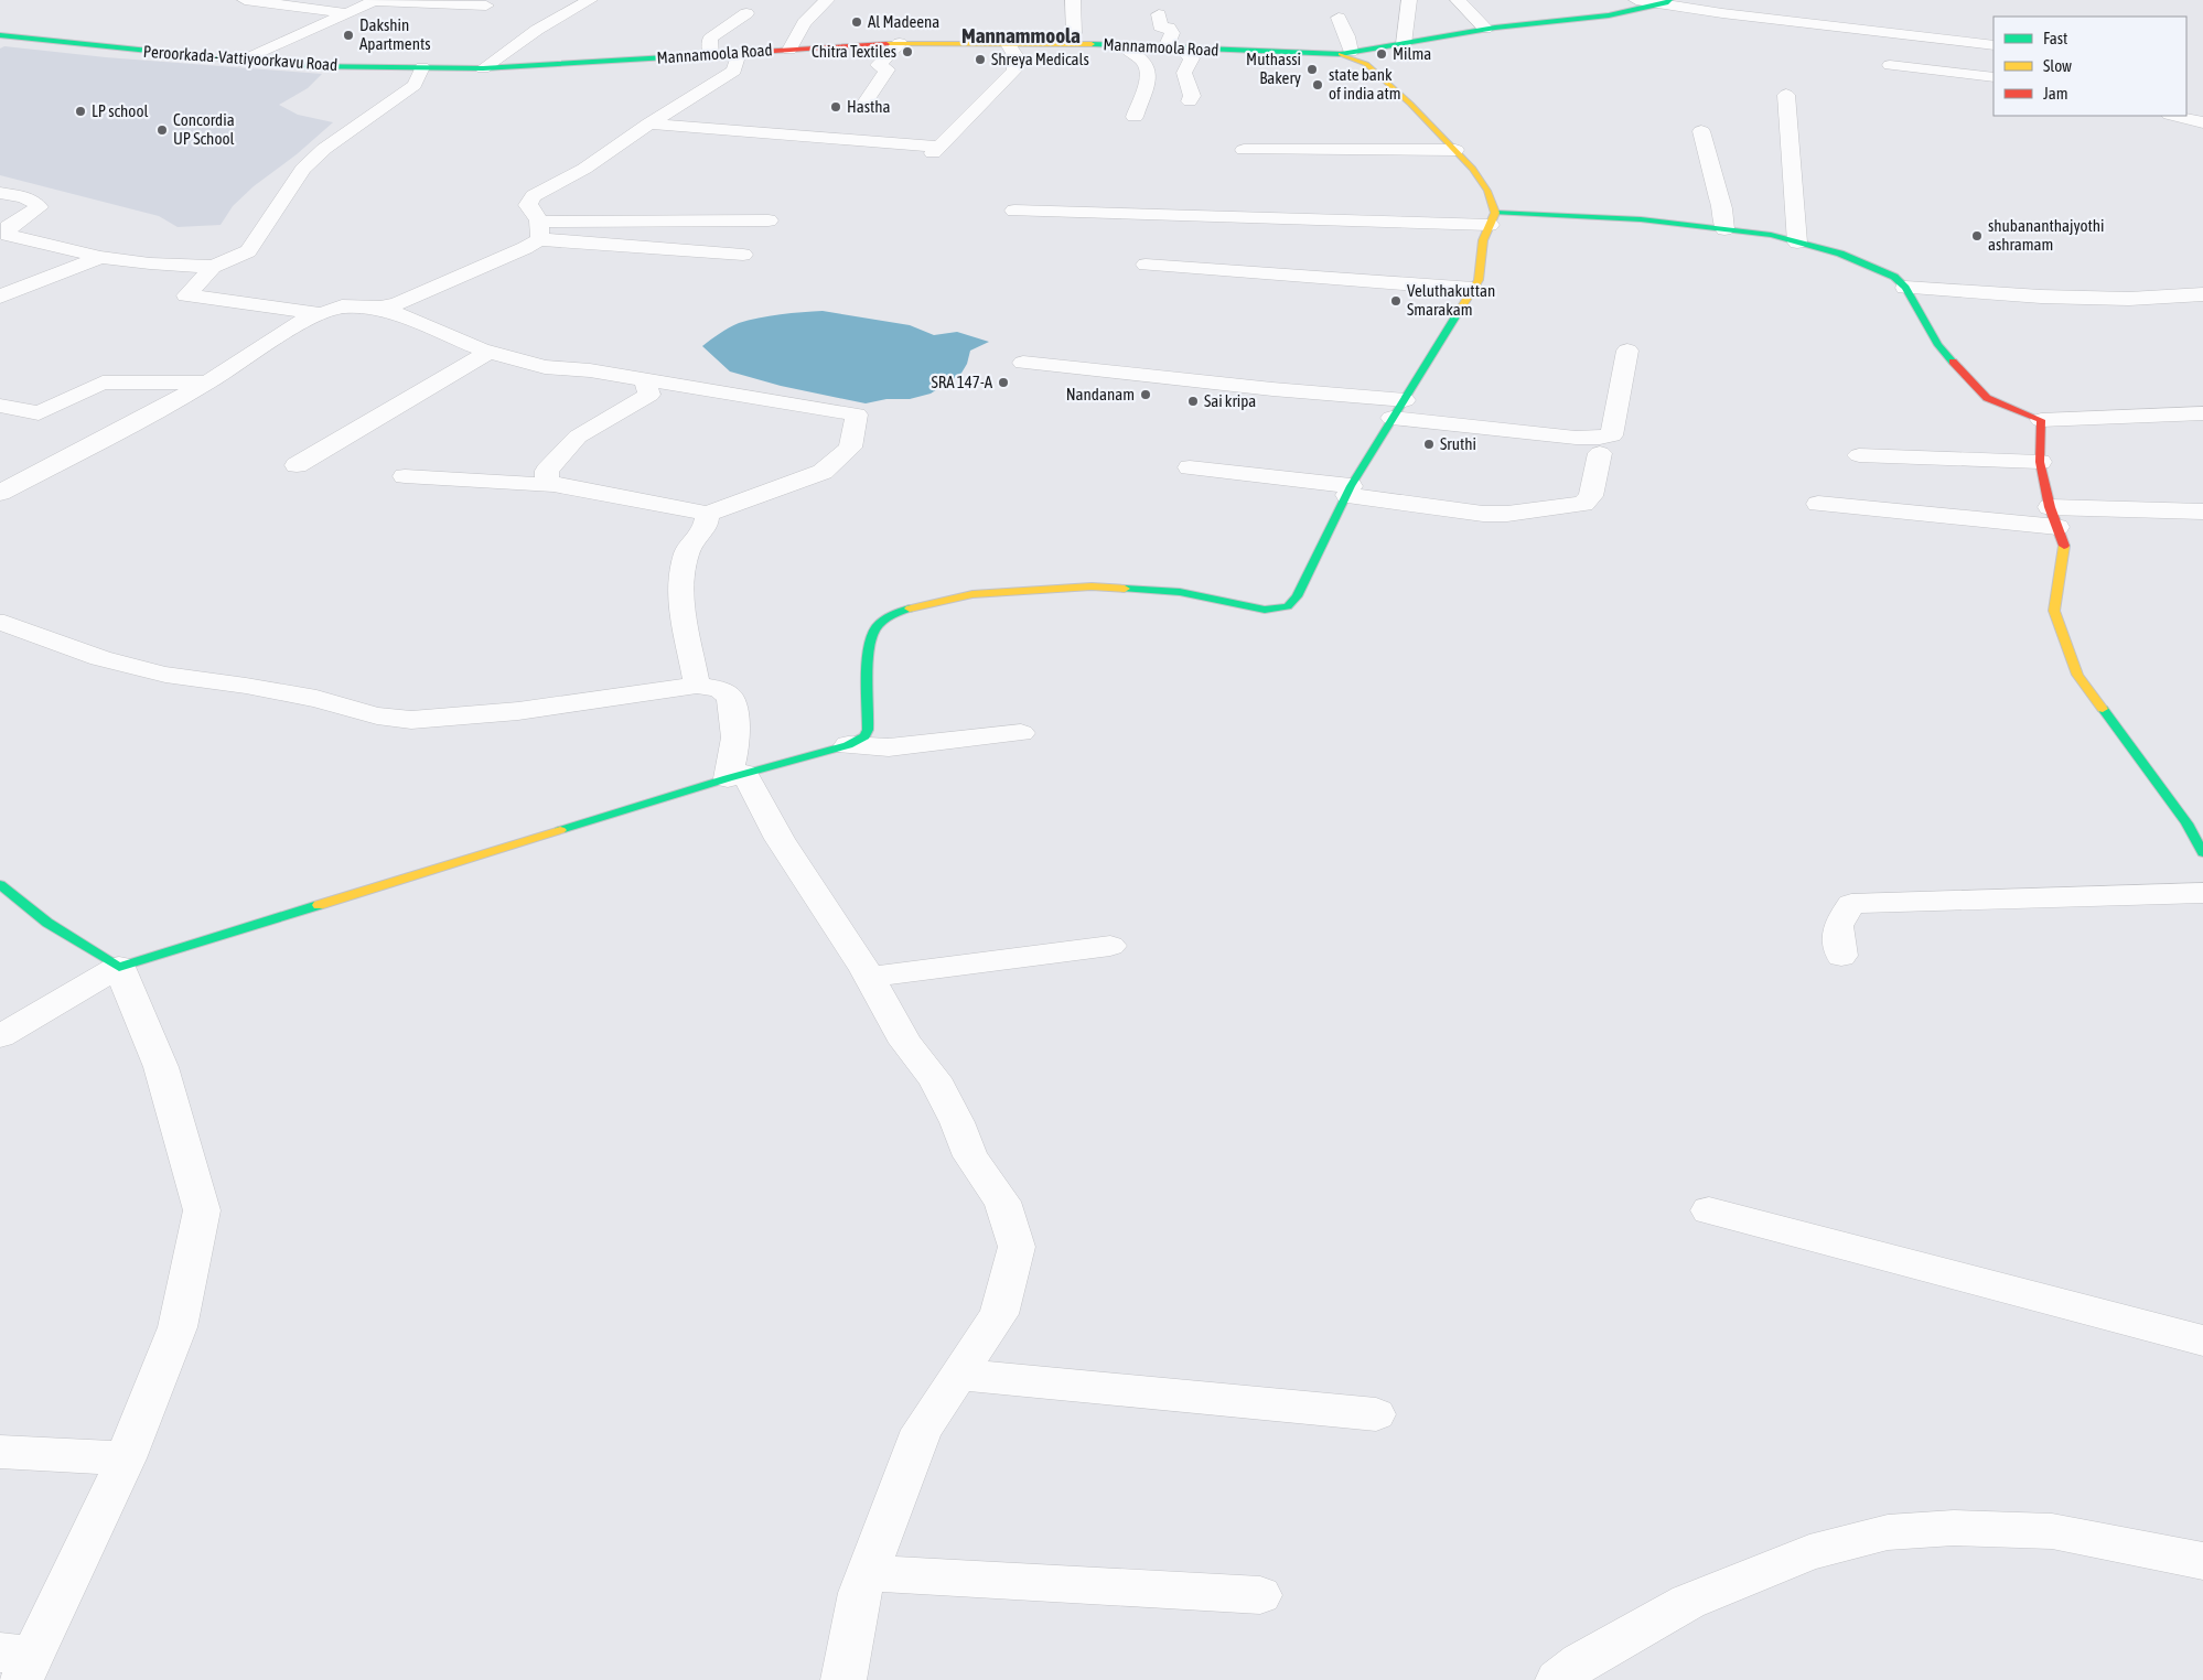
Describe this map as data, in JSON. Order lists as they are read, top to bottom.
{
  "streets": {
    "street": ["Mannamoola Road", "Peroorkada-Vattiyoorkavu Road"]
  },
  "crossings": [
    ["Mannamoola Road", "Peroorkada-Vattiyoorkavu Road"]
  ],
  "districts": ["Mannammoola"],
  "places": [
    "Al Madeena",
    "Dakshin Apartments",
    "Chitra Textiles",
    "Milma",
    "Shreya Medicals",
    "Muthassi Bakery",
    "state bank of india atm",
    "Hastha",
    "LP school",
    "Concordia UP School",
    "shubananthajyothi ashramam",
    "Veluthakuttan Smarakam",
    "SRA 147-A",
    "Nandanam",
    "Sai kripa",
    "Sruthi"
  ],
  "legend": ["Fast", "Slow", "Jam"]
}
